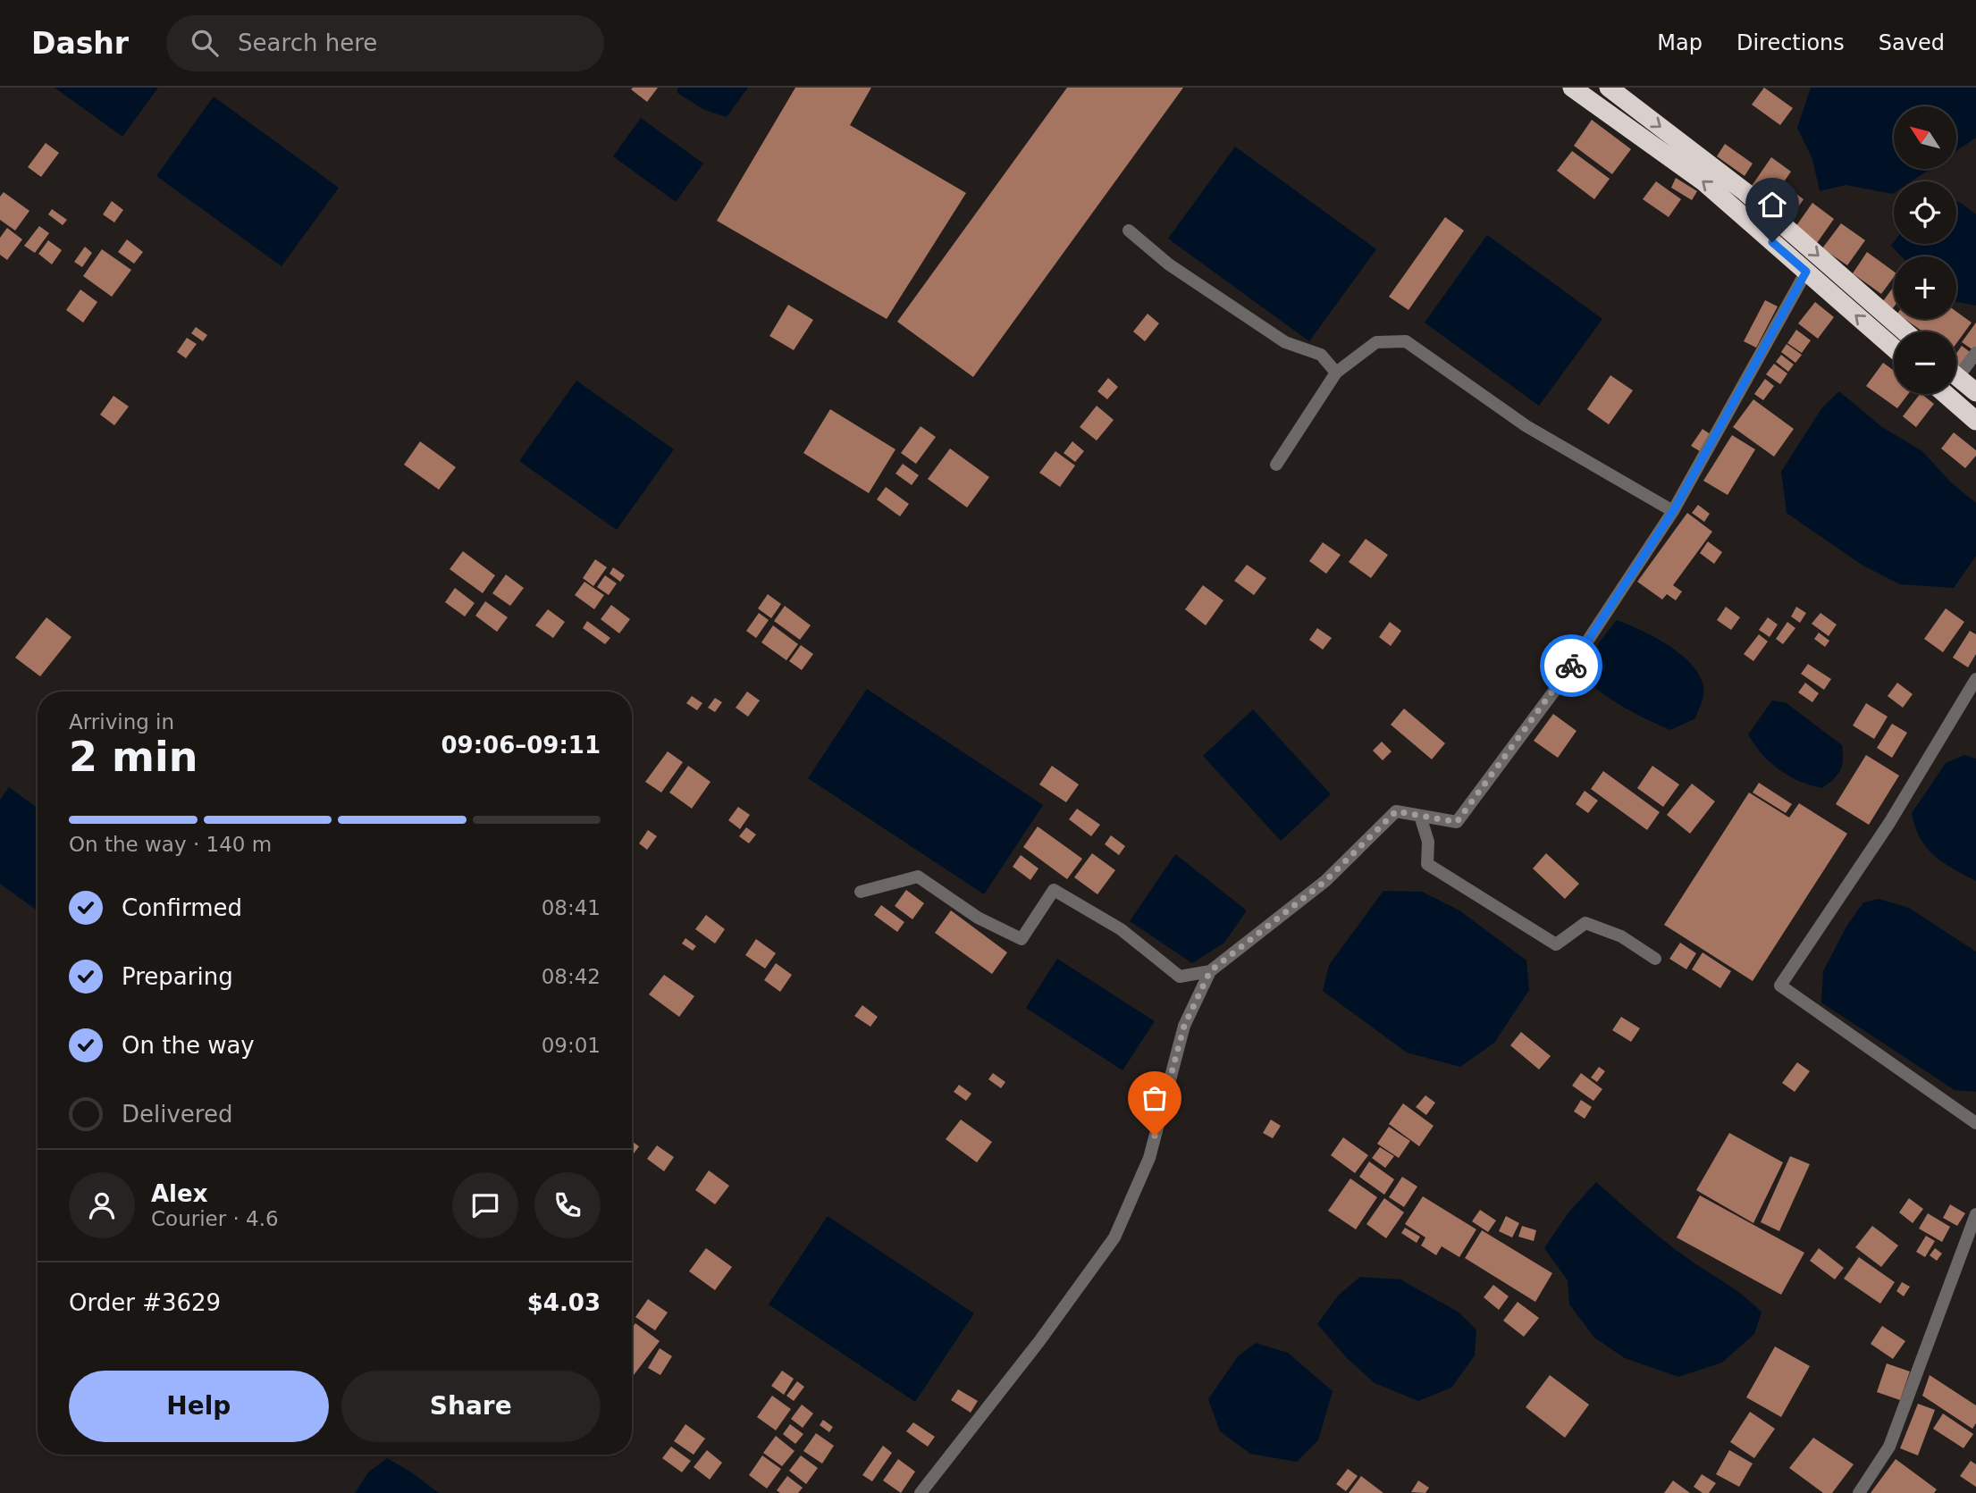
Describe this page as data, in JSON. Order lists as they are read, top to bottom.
{
  "north": "top left",
  "page": {
    "header": "Dashr",
    "search": "Search here",
    "nav": ["Map", "Directions", "Saved"],
    "map_buttons": ["+", "−"],
    "heading": ["2 min", "Arriving in", "09:06–09:11"],
    "panel": [
      "Alex",
      "Courier · 4.6",
      "Order #3629",
      "$4.03"
    ],
    "bar": "On the way · 140 m",
    "list": [
      ["Confirmed", "08:41"],
      ["Preparing", "08:42"],
      ["On the way", "09:01"],
      "Delivered"
    ],
    "buttons": ["Help", "Share"]
  }
}
